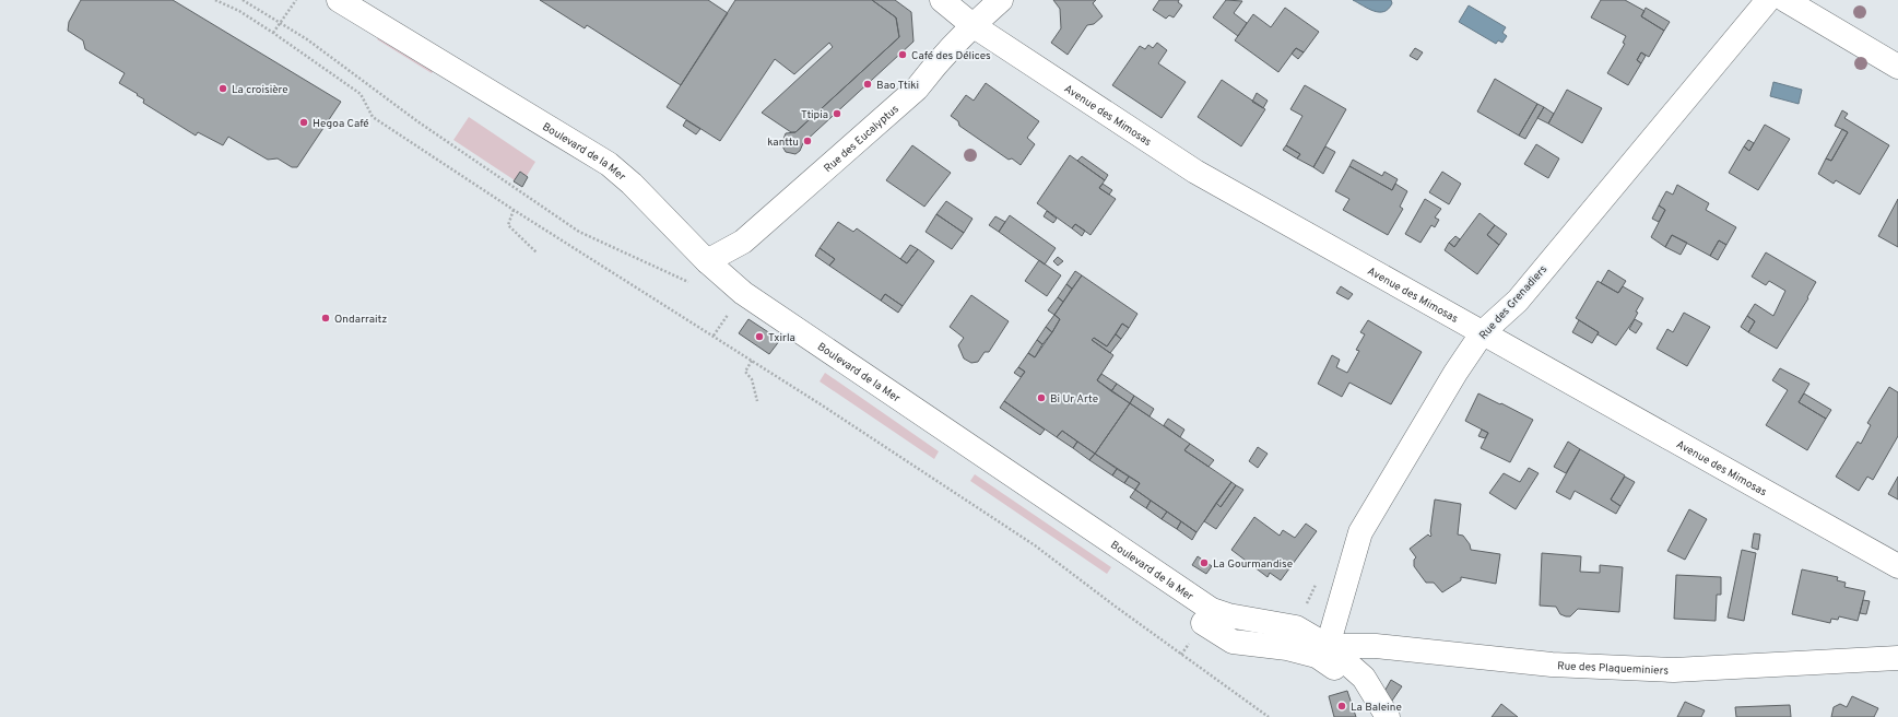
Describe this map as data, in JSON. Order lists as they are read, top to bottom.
{
  "streets": {
    "street": [
      "Avenue des Mimosas",
      "Rue des Eucalyptus",
      "Boulevard de la Mer",
      "Rue des Grenadiers",
      "Rue des Plaqueminiers"
    ]
  },
  "crossings": [
    ["Avenue des Mimosas", "Rue des Eucalyptus"],
    ["Avenue des Mimosas", "Rue des Grenadiers"],
    ["Rue des Eucalyptus", "Boulevard de la Mer"],
    ["Boulevard de la Mer", "Rue des Grenadiers"],
    ["Boulevard de la Mer", "Rue des Plaqueminiers"],
    ["Rue des Grenadiers", "Rue des Plaqueminiers"]
  ],
  "places": [
    "Café des Délices",
    "Bao Ttiki",
    "La croisière",
    "Ttipia",
    "Hegoa Café",
    "kanttu",
    "Ondarraitz",
    "Txirla",
    "Bi Ur Arte",
    "La Gourmandise",
    "La Baleine"
  ]
}
